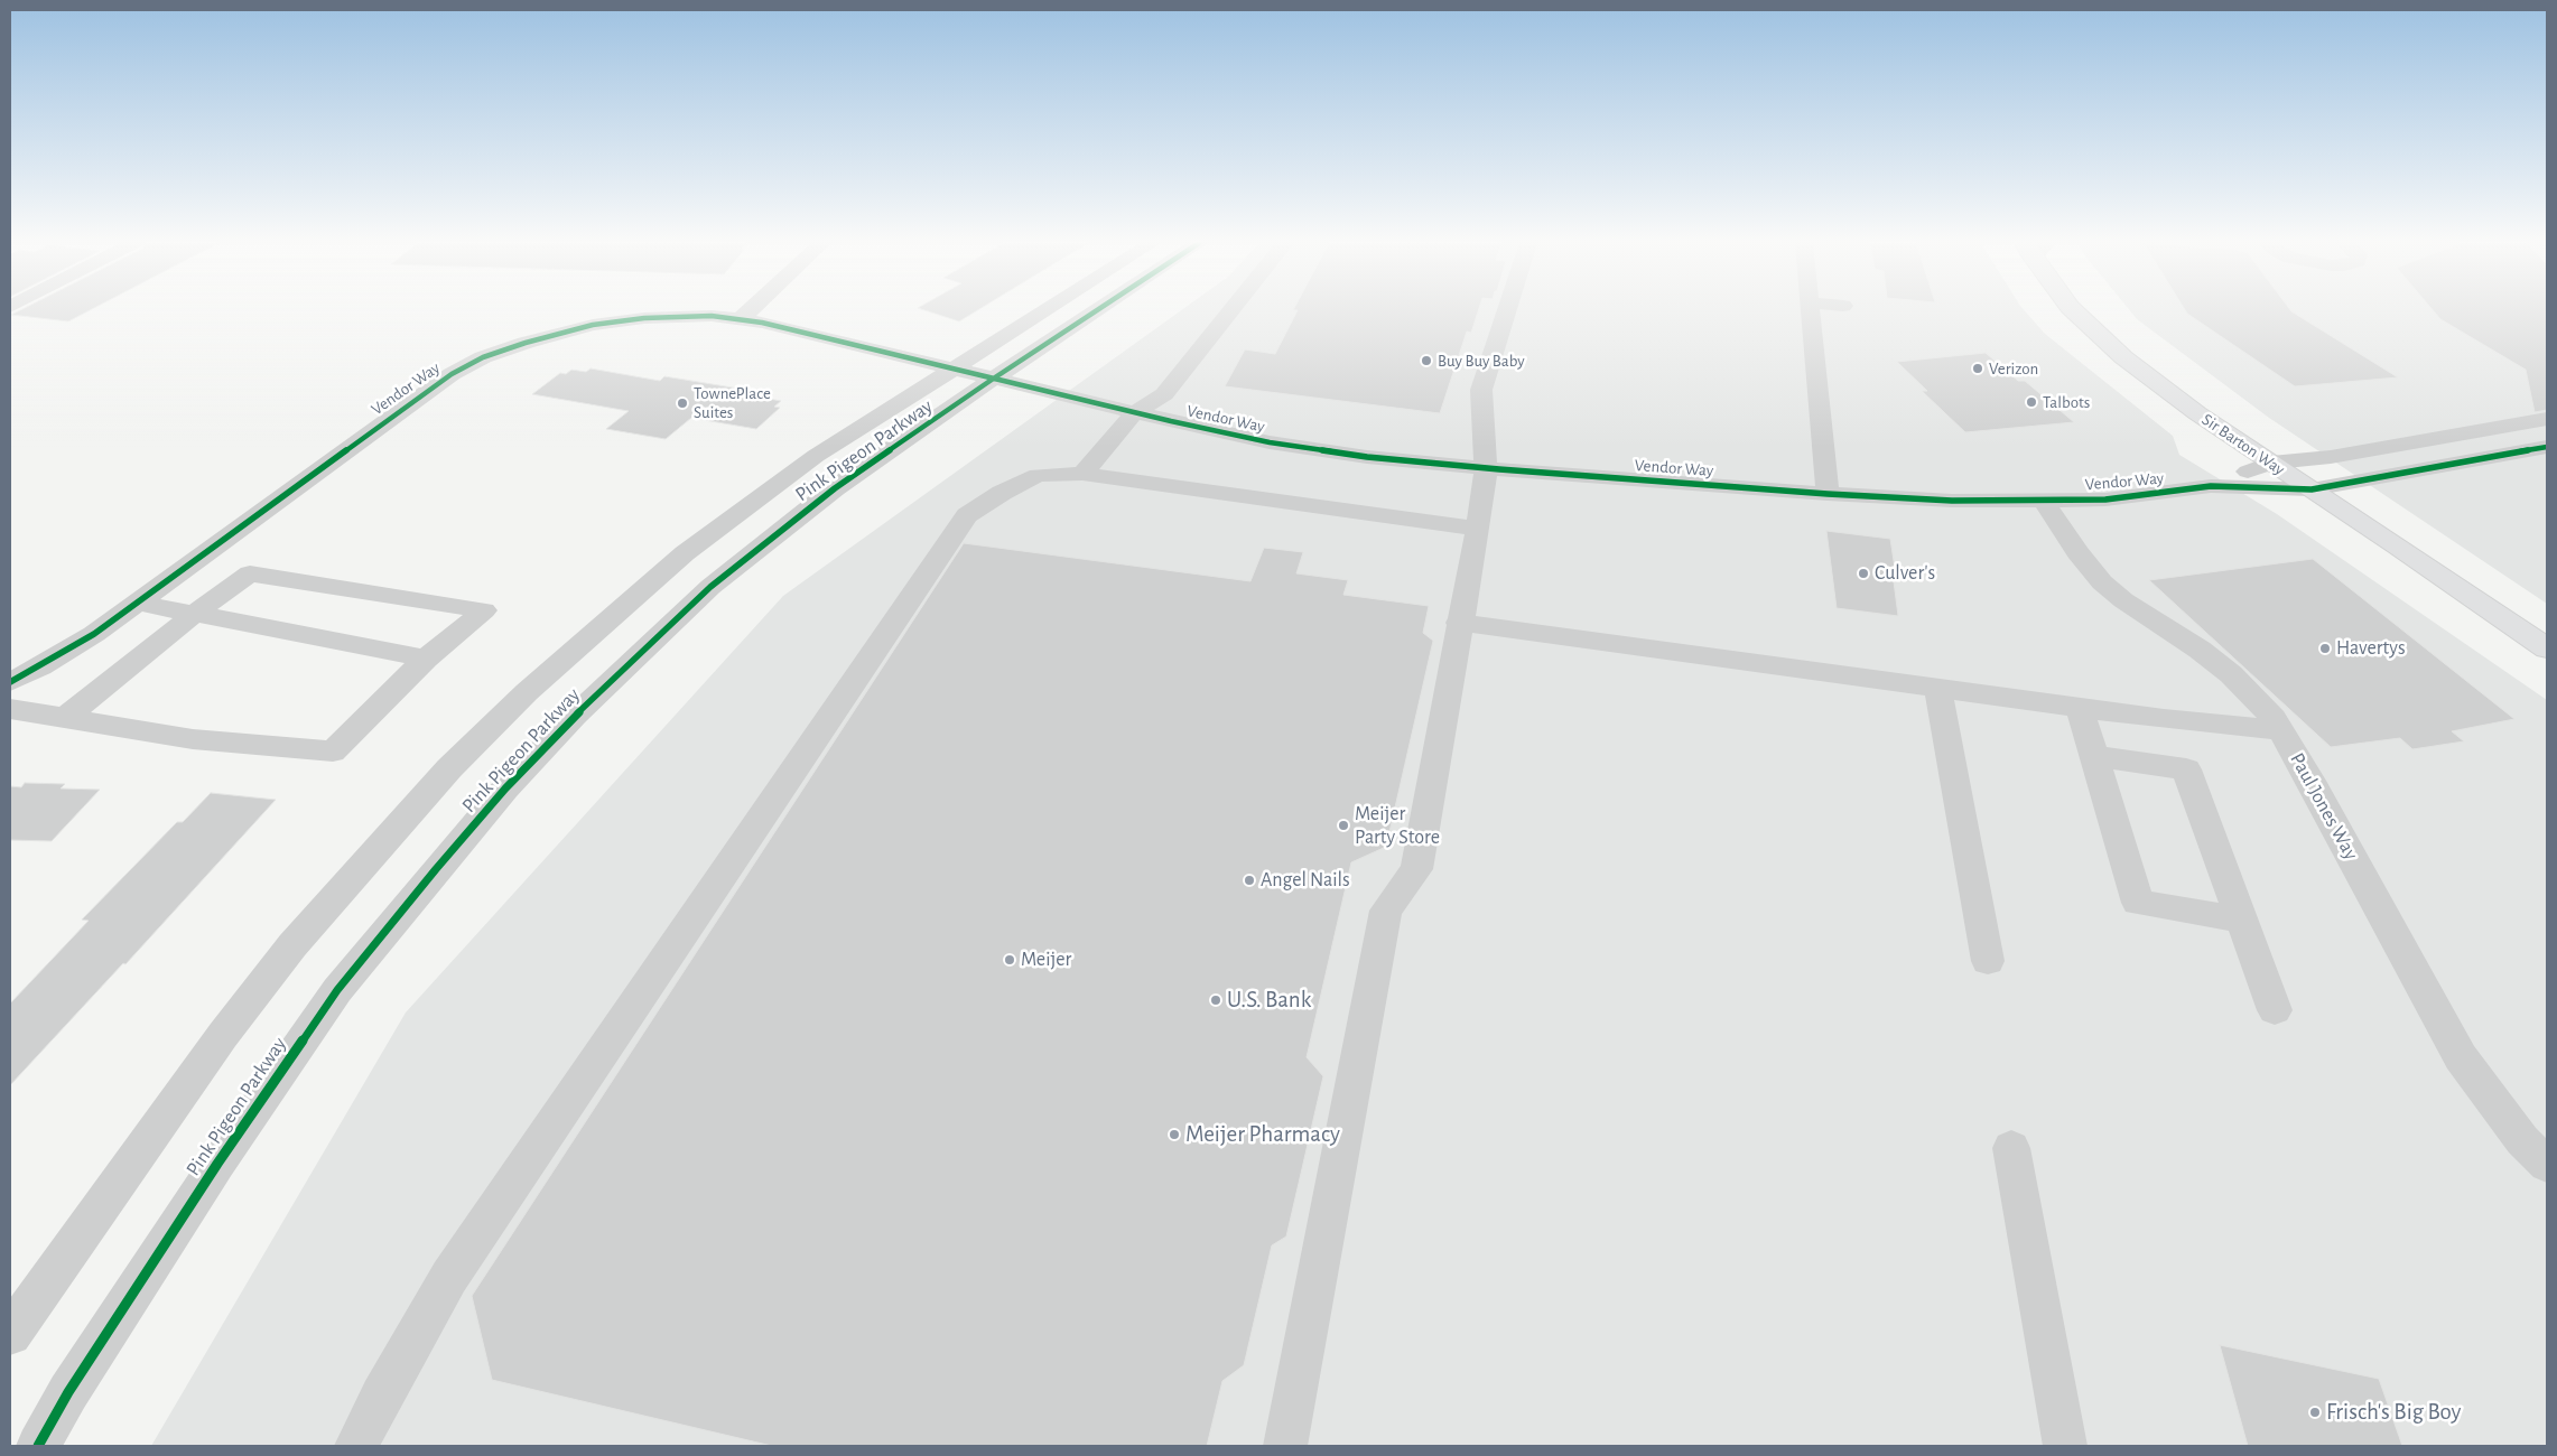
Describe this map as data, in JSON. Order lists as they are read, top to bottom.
{
  "streets": {
    "main road": ["Sir Barton Way"],
    "street": ["Vendor Way", "Pink Pigeon Parkway", "Paul Jones Way"]
  },
  "crossings": [
    ["Vendor Way", "Sir Barton Way"],
    ["Vendor Way", "Pink Pigeon Parkway"],
    ["Vendor Way", "Paul Jones Way"]
  ],
  "places": [
    "Buy Buy Baby",
    "Verizon",
    "Talbots",
    "TownePlace Suites",
    "Culver's",
    "Havertys",
    "Meijer Party Store",
    "Angel Nails",
    "Meijer",
    "U.S. Bank",
    "Meijer Pharmacy",
    "Frisch's Big Boy"
  ]
}
